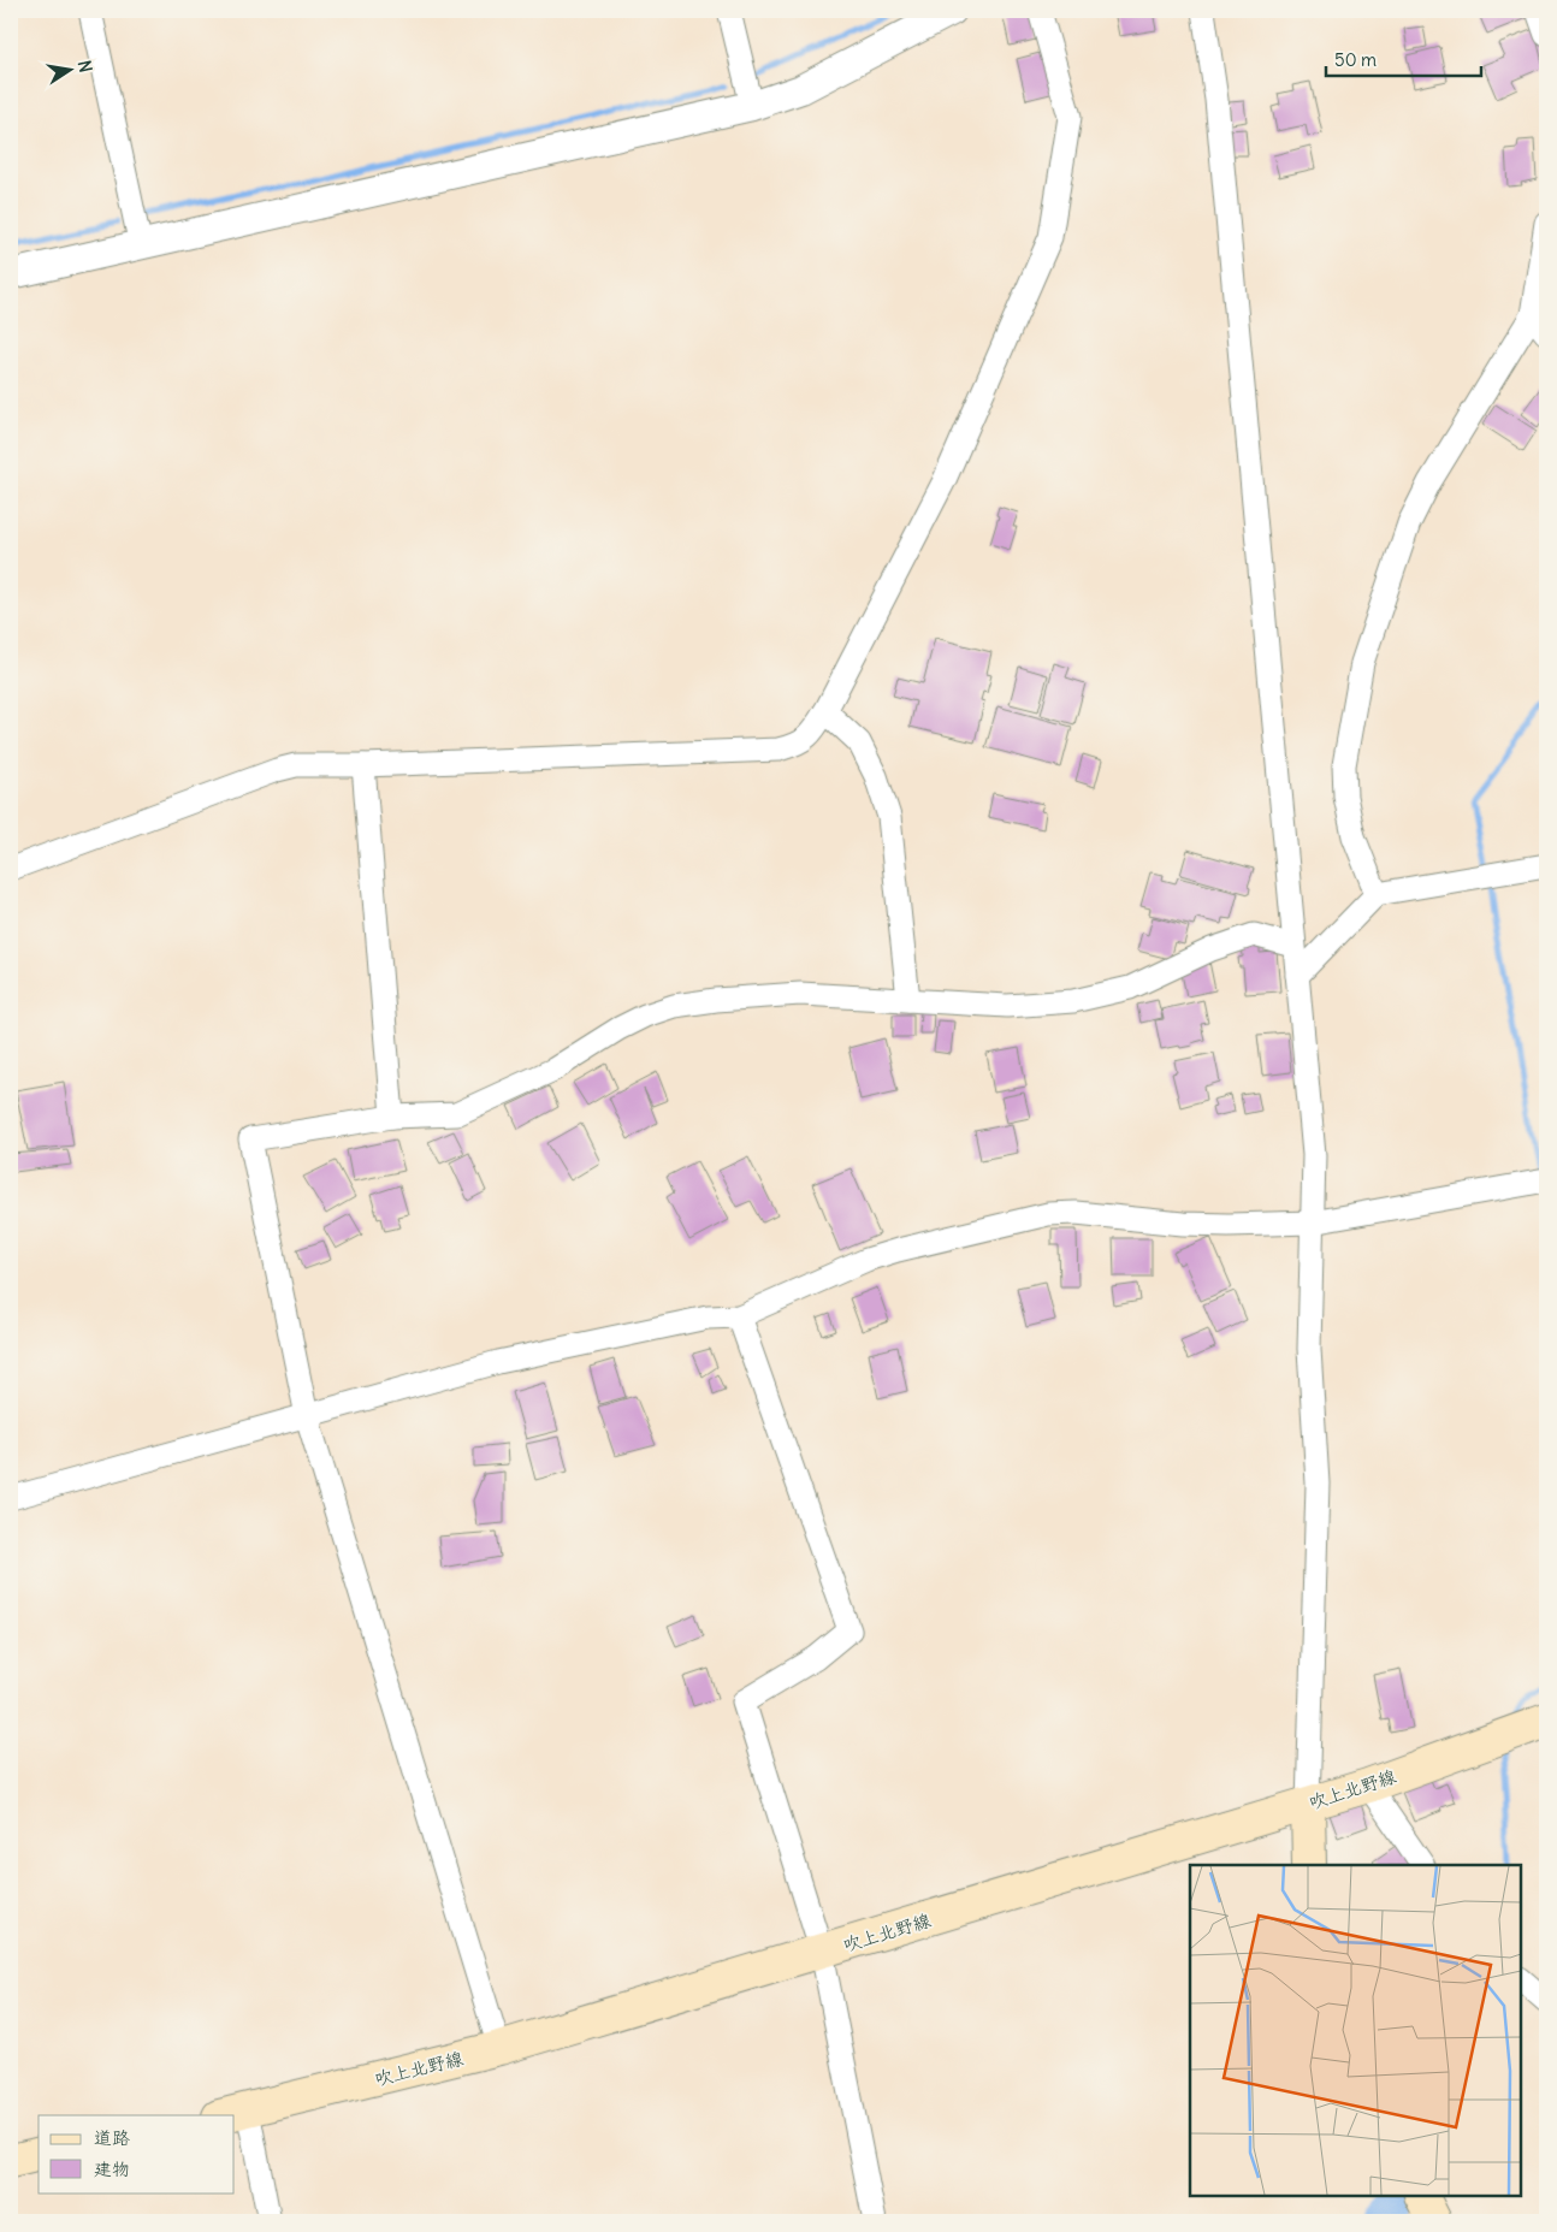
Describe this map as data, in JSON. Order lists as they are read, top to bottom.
{
  "streets": {
    "main road": ["吹上北野線"]
  },
  "legend": ["道路", "建物"],
  "scale_bar": "50 m",
  "north": "right"
}
